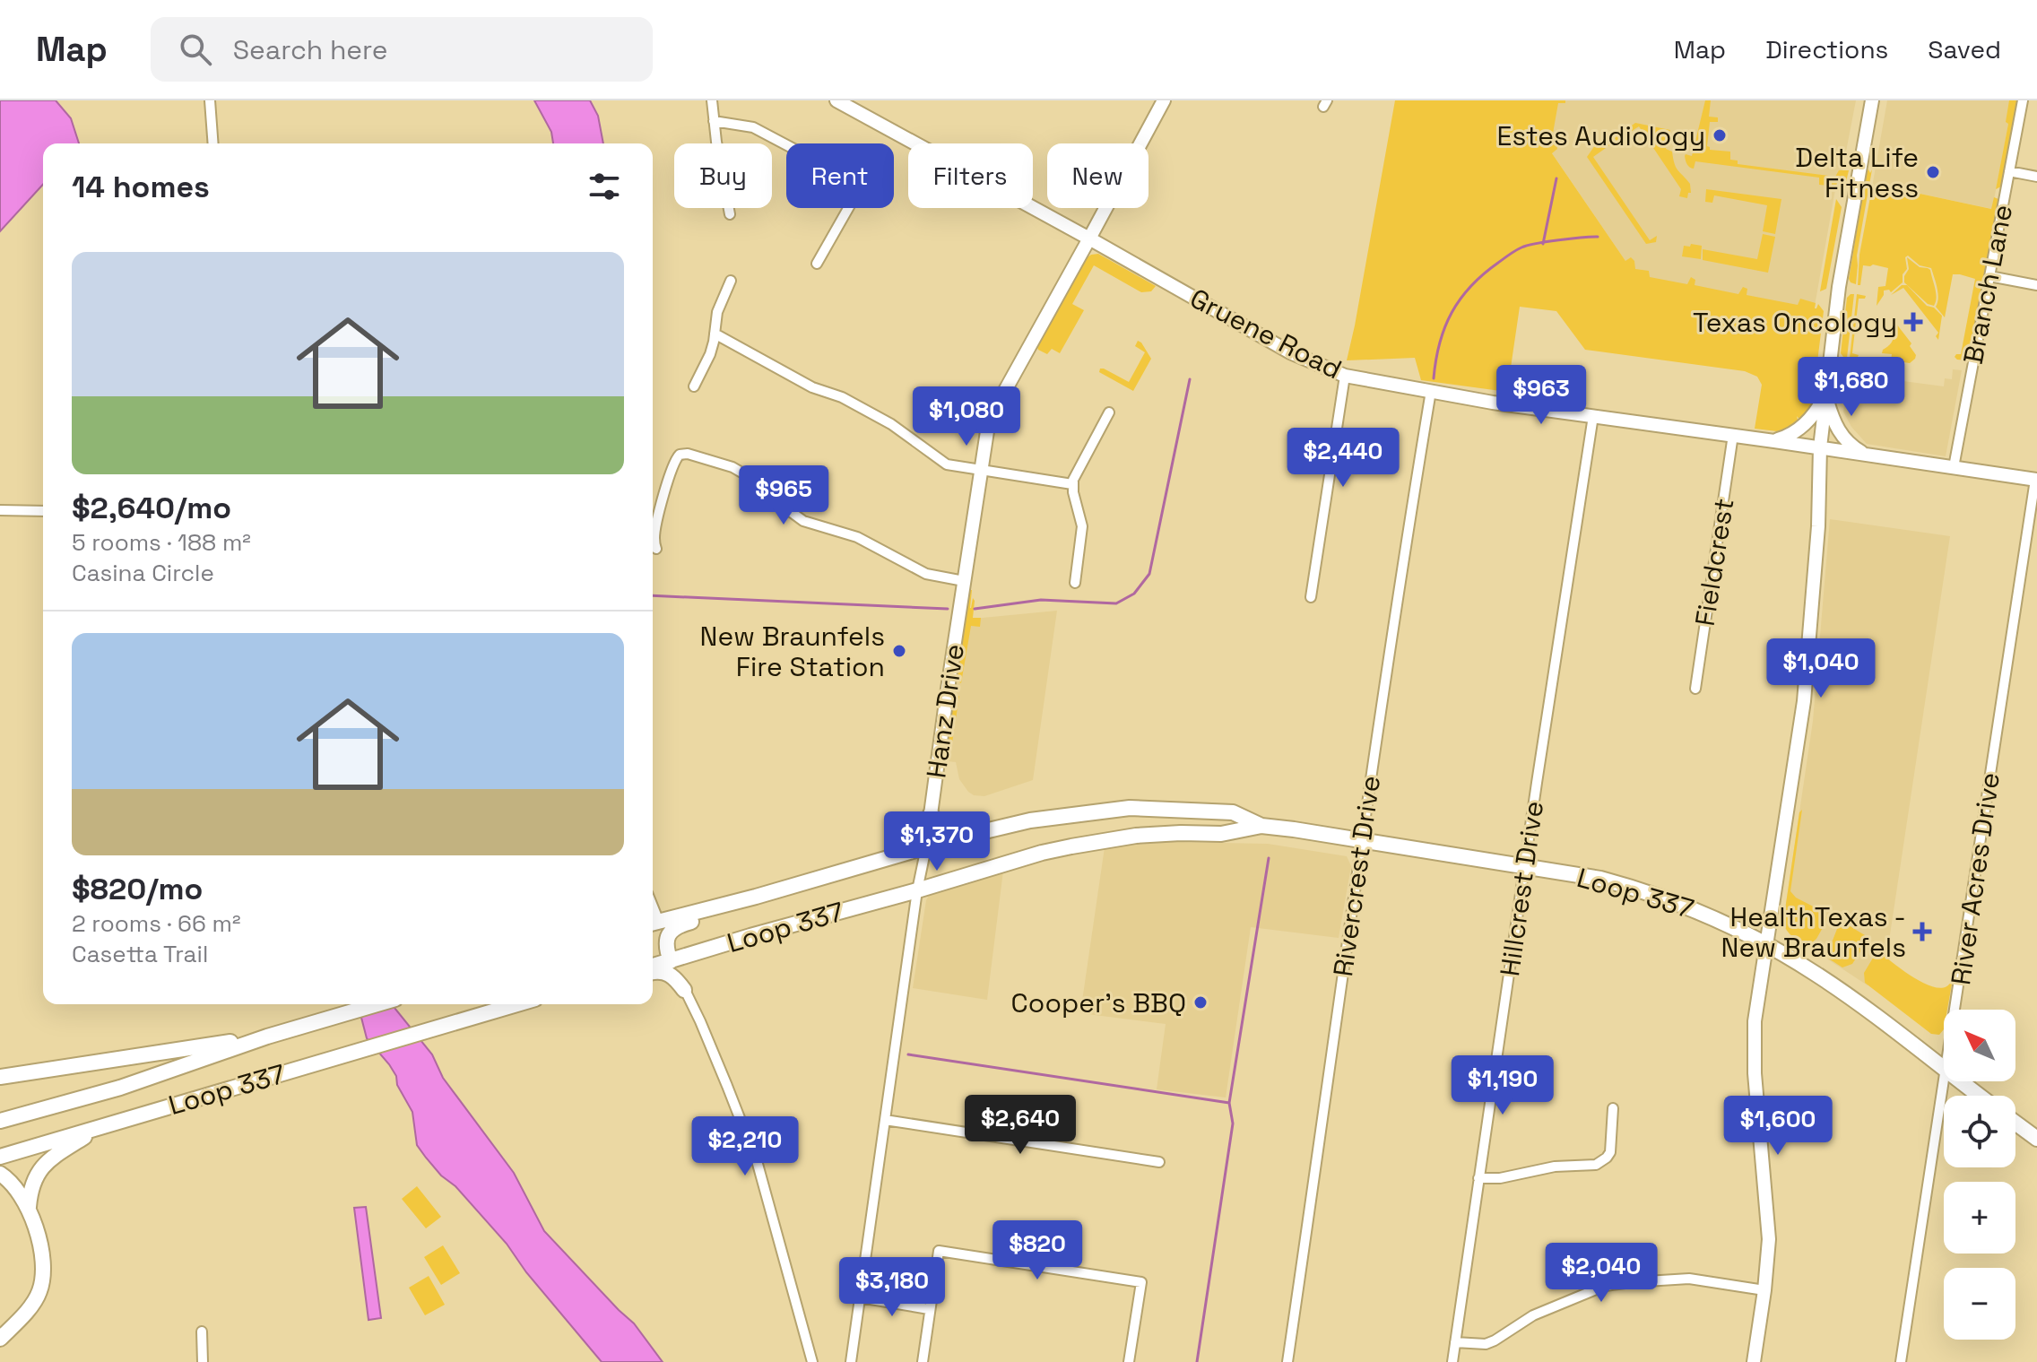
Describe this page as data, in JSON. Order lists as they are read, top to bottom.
{
  "streets": {
    "main road": ["Loop 337"],
    "street": [
      "Branch Lane",
      "Gruene Road",
      "Fieldcrest",
      "Hanz Drive",
      "Rivercrest Drive",
      "River Acres Drive",
      "Hillcrest Drive"
    ]
  },
  "crossings": [
    ["Branch Lane", "Gruene Road"],
    ["Gruene Road", "Fieldcrest"],
    ["Gruene Road", "Hanz Drive"],
    ["Gruene Road", "Rivercrest Drive"],
    ["Gruene Road", "River Acres Drive"],
    ["Gruene Road", "Hillcrest Drive"],
    ["Hanz Drive", "Loop 337"],
    ["Rivercrest Drive", "Loop 337"],
    ["Hillcrest Drive", "Loop 337"]
  ],
  "places": {
    "other": [
      "Estes Audiology",
      "Delta Life Fitness",
      "New Braunfels Fire Station",
      "Cooper's BBQ"
    ],
    "health": ["Texas Oncology", "HealthTexas - New Braunfels"]
  },
  "north": "top left",
  "page": {
    "header": "Map",
    "search": "Search here",
    "nav": ["Map", "Directions", "Saved"],
    "chip": [
      "Buy",
      "Rent",
      "Filters",
      "New"
    ],
    "heading": "14 homes",
    "list": [
      {
        "name": "$2,640/mo",
        "note": "5 rooms · 188 m² · Casina Circle"
      },
      {
        "name": "$820/mo",
        "note": "2 rooms · 66 m² · Casetta Trail"
      }
    ],
    "price": [
      "$1,680",
      "$963",
      "$1,080",
      "$2,440",
      "$965",
      "$1,040",
      "$1,370",
      "$1,190",
      "$2,640",
      "$1,600",
      "$2,210",
      "$820",
      "$2,040",
      "$3,180"
    ],
    "map_buttons": ["+", "−"]
  }
}
